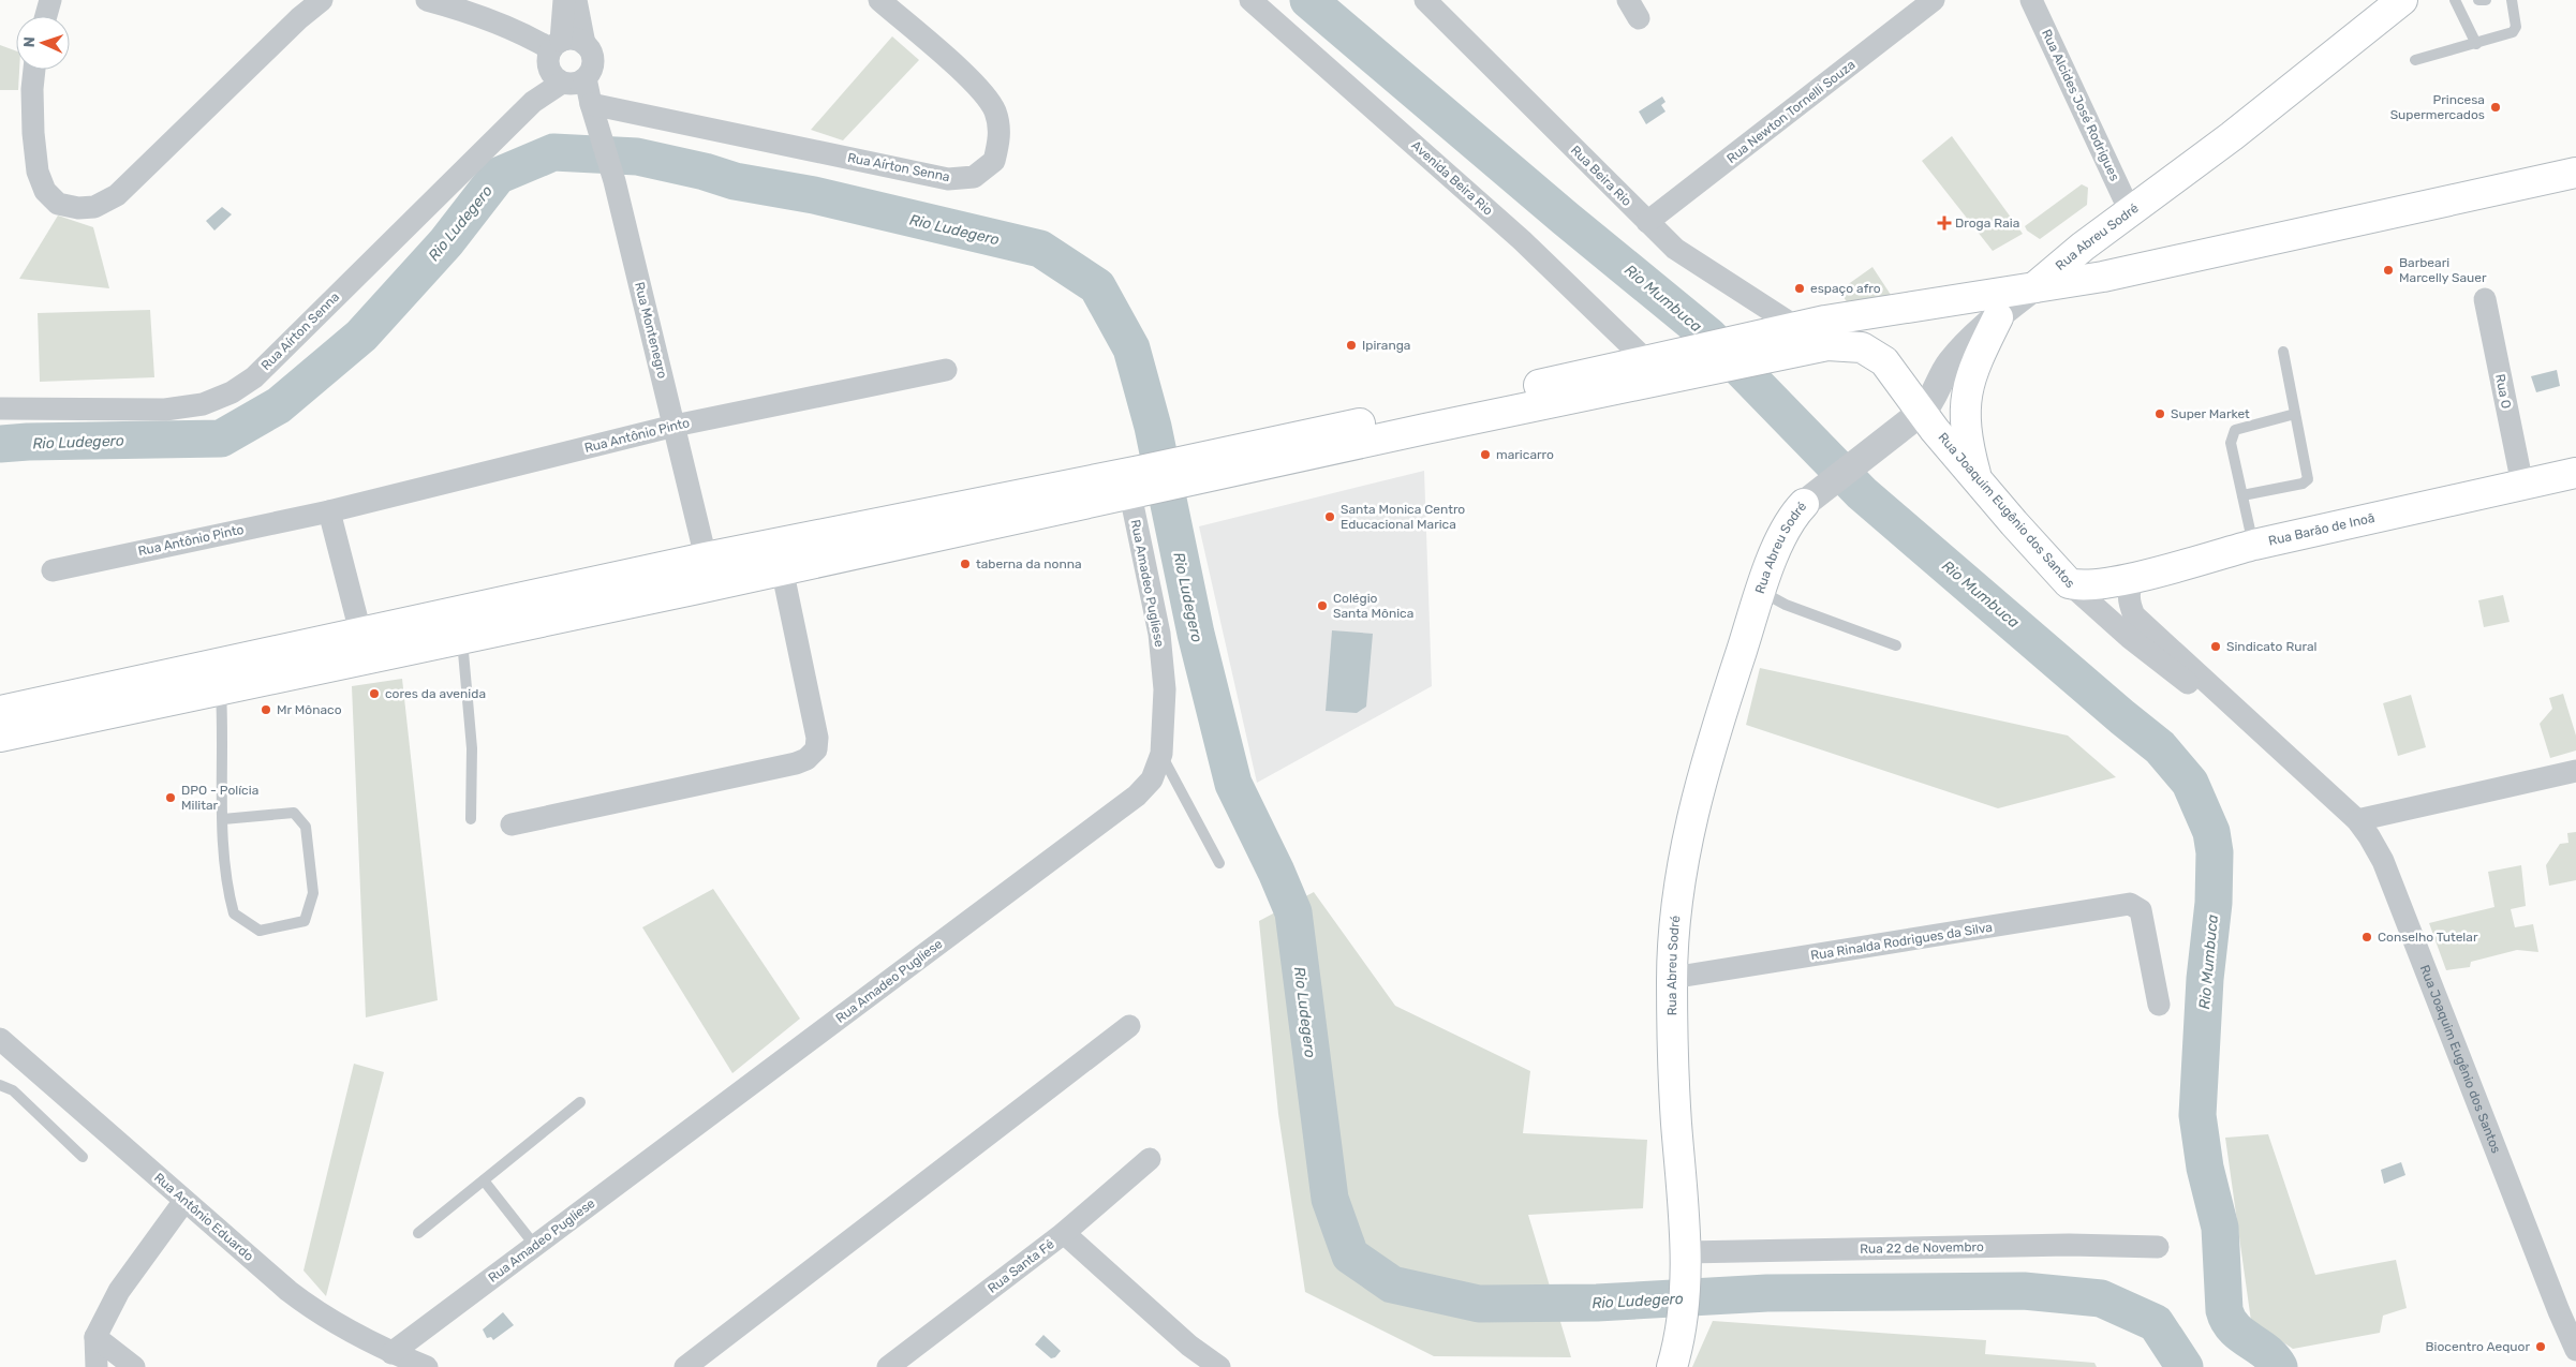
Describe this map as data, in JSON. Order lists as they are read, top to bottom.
{
  "streets": {
    "main road": ["Rua Abreu Sodré", "Rua Joaquim Eugênio dos Santos", "Rua Barão de Inoã"],
    "street": [
      "Rua Alcides José Rodrigues",
      "Rua Newton Tornelli Souza",
      "Rua Aírton Senna",
      "Rua Beira Rio",
      "Avenida Beira Rio",
      "Rua Montenegro",
      "Rua O",
      "Rua Antônio Pinto",
      "Rua Amadeo Pugliese",
      "Rua Rinalda Rodrigues da Silva",
      "Rua Antônio Eduardo",
      "Rua 22 de Novembro",
      "Rua Santa Fé"
    ]
  },
  "crossings": [
    ["Rua Alcides José Rodrigues", "Rua Abreu Sodré"],
    ["Rua Newton Tornelli Souza", "Rua Beira Rio"],
    ["Rua Aírton Senna", "Rua Montenegro"],
    ["Rua Beira Rio", "Rua Joaquim Eugênio dos Santos"],
    ["Rua Abreu Sodré", "Rua Joaquim Eugênio dos Santos"],
    ["Rua Abreu Sodré", "Rua Rinalda Rodrigues da Silva"],
    ["Rua Abreu Sodré", "Rua 22 de Novembro"],
    ["Rua Montenegro", "Rua Antônio Pinto"],
    ["Rua O", "Rua Barão de Inoã"],
    ["Rua Joaquim Eugênio dos Santos", "Rua Barão de Inoã"],
    ["Rua Amadeo Pugliese", "Rua Antônio Eduardo"]
  ],
  "water": ["Rio Ludegero", "Rio Mumbuca"],
  "places": {
    "other": [
      "Princesa Supermercados",
      "Barbeari Marcelly Sauer",
      "espaço afro",
      "Ipiranga",
      "Super Market",
      "maricarro",
      "Santa Monica Centro Educacional Marica",
      "taberna da nonna",
      "Colégio Santa Mônica",
      "Sindicato Rural",
      "cores da avenida",
      "Mr Mônaco",
      "DPO - Polícia Militar",
      "Conselho Tutelar",
      "Biocentro Aequor"
    ],
    "health": ["Droga Raia"]
  },
  "north": "left"
}
